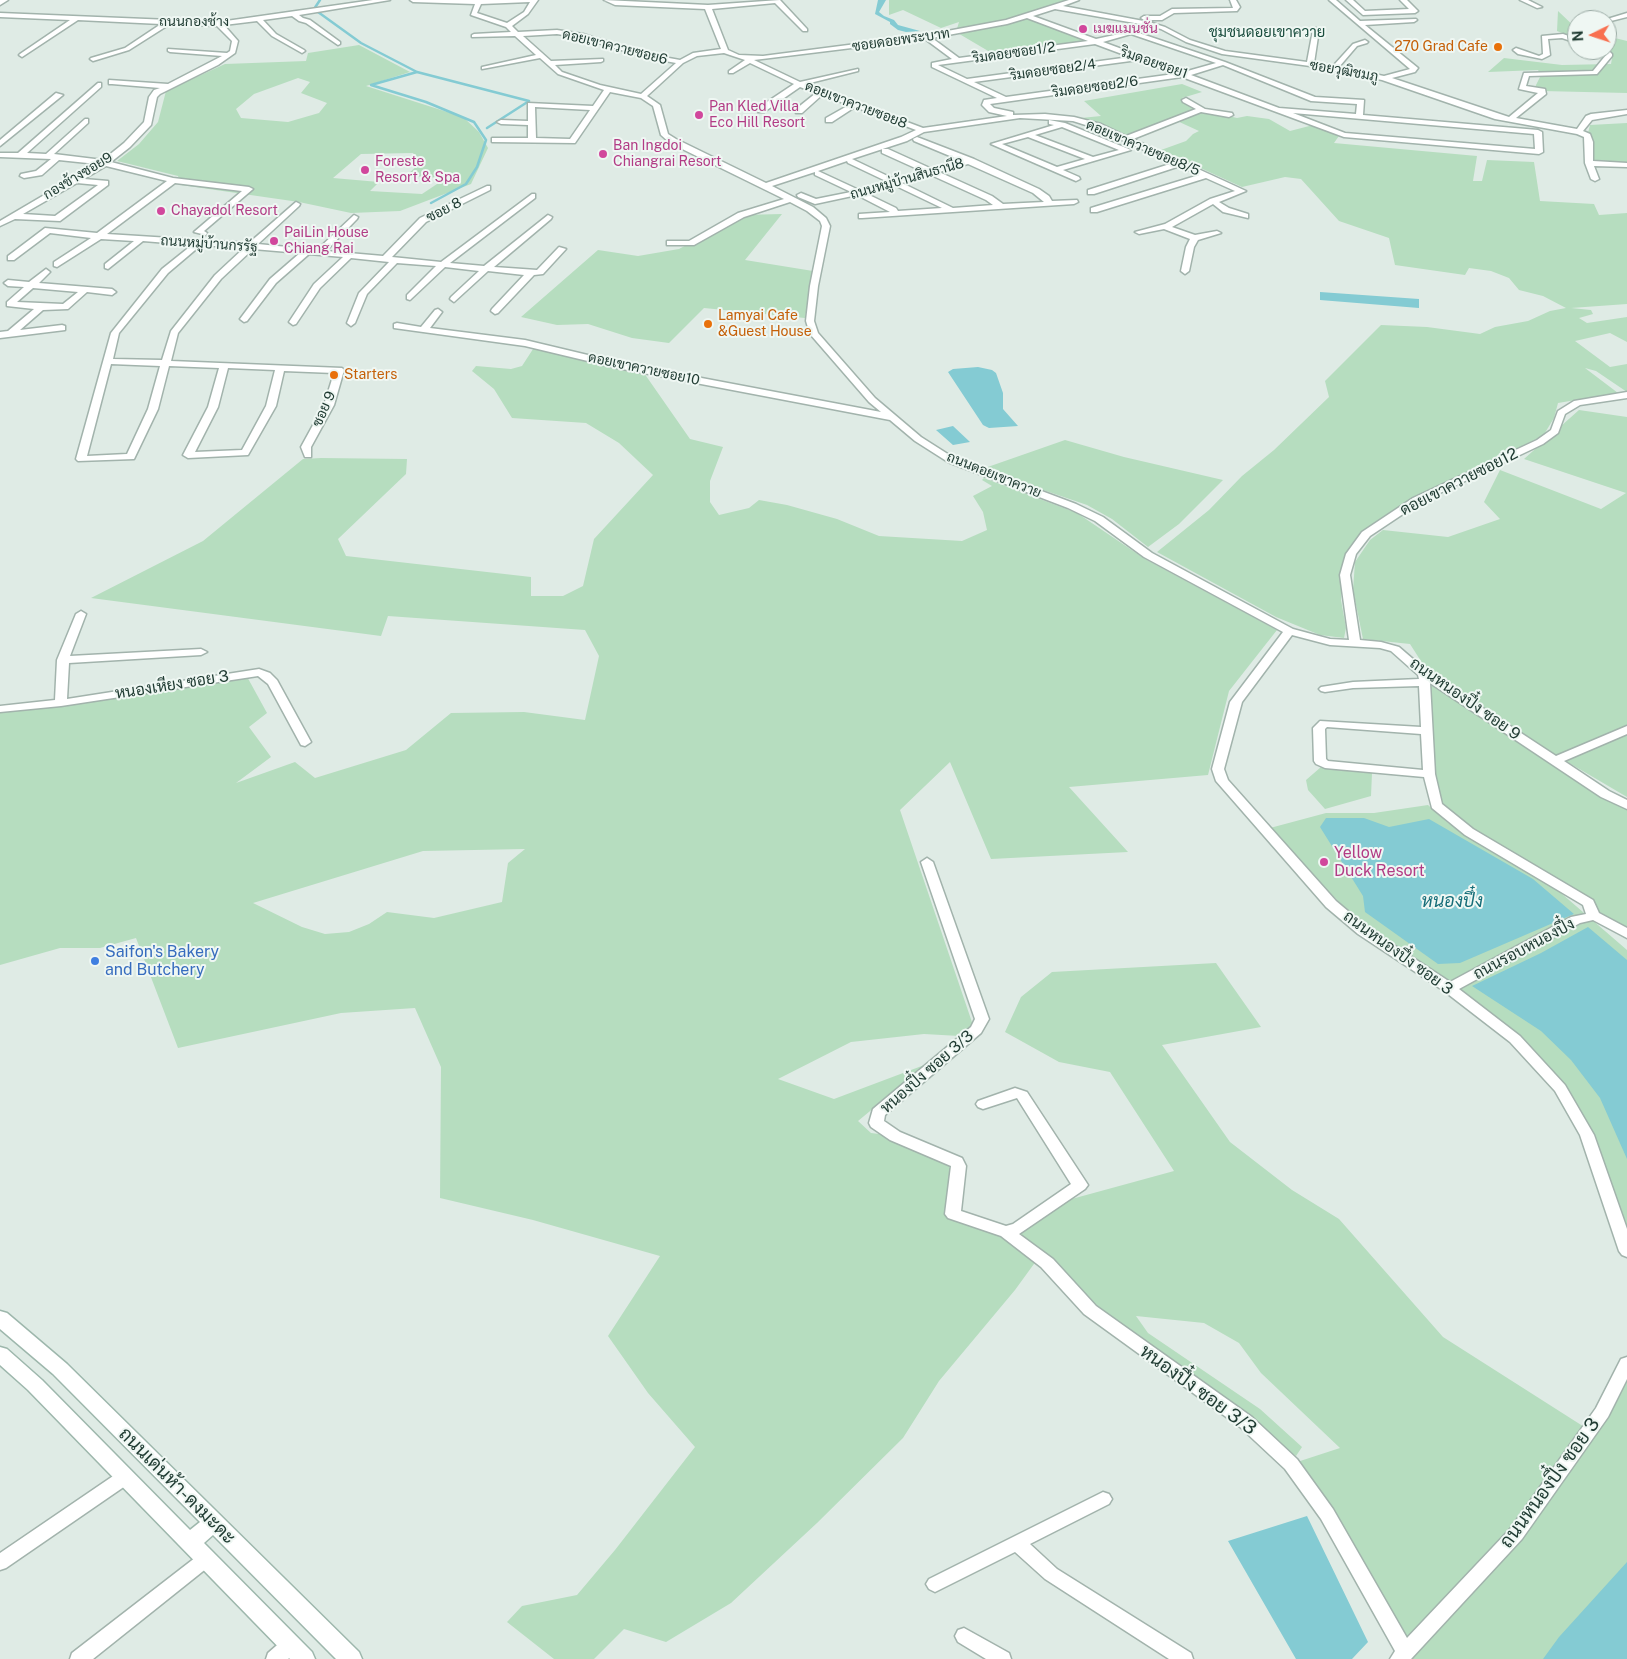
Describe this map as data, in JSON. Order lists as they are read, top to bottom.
{
  "streets": {
    "main road": ["ถนนเด่นห้า-ดงมะดะ"],
    "street": [
      "ถนนกองช้าง",
      "ซอยดอยพระบาท",
      "ดอยเขาควายซอย6",
      "ริมดอยซอย1/2",
      "ริมดอยซอย1",
      "ริมดอยซอย2/4",
      "ซอยวุฒิชมภู",
      "ริมดอยซอย2/6",
      "ดอยเขาควายซอย8",
      "ดอยเขาควายซอย8/5",
      "กองช้างซอย9",
      "ถนนหมู่บ้านสินธานี8",
      "ซอย 8",
      "ถนนหมู่บ้านกรรัฐ",
      "ดอยเขาควายซอย10",
      "ซอย 9",
      "ถนนดอยเขาควาย",
      "ดอยเขาควายซอย12",
      "หนองเหียง ซอย 3",
      "ถนนหนองปึ๋ง ซอย 9",
      "ถนนรอบหนองปึ๋ง",
      "ถนนหนองปึ๋ง ซอย 3",
      "หนองปึ๋ง ซอย 3/3"
    ]
  },
  "crossings": [
    ["ซอยดอยพระบาท", "ริมดอยซอย1"],
    ["ซอยดอยพระบาท", "ซอยวุฒิชมภู"],
    ["ซอยดอยพระบาท", "ดอยเขาควายซอย8"],
    ["ริมดอยซอย1/2", "ริมดอยซอย1"],
    ["ริมดอยซอย1/2", "ริมดอยซอย2/4"],
    ["ริมดอยซอย1/2", "ริมดอยซอย2/6"],
    ["ริมดอยซอย1", "ริมดอยซอย2/4"],
    ["ริมดอยซอย1", "ริมดอยซอย2/6"],
    ["ดอยเขาควายซอย8", "ดอยเขาควายซอย8/5"],
    ["ดอยเขาควายซอย8", "ถนนดอยเขาควาย"],
    ["ซอย 8", "ถนนหมู่บ้านกรรัฐ"],
    ["ดอยเขาควายซอย10", "ถนนดอยเขาควาย"],
    ["ถนนดอยเขาควาย", "ถนนหนองปึ๋ง ซอย 9"],
    ["ถนนดอยเขาควาย", "ถนนหนองปึ๋ง ซอย 3"],
    ["ดอยเขาควายซอย12", "ถนนหนองปึ๋ง ซอย 9"],
    ["ถนนหนองปึ๋ง ซอย 9", "ถนนหนองปึ๋ง ซอย 3"],
    ["ถนนรอบหนองปึ๋ง", "ถนนหนองปึ๋ง ซอย 3"],
    ["ถนนหนองปึ๋ง ซอย 3", "หนองปึ๋ง ซอย 3/3"]
  ],
  "districts": ["ชุมชนดอยเขาควาย"],
  "water": ["หนองปึ๋ง"],
  "places": [
    "เมฆแมนชั่น",
    "270 Grad Cafe",
    "Pan Kled Villa Eco Hill Resort",
    "Ban Ingdoi Chiangrai Resort",
    "Foreste Resort & Spa",
    "Chayadol Resort",
    "PaiLin House Chiang Rai",
    "Lamyai Cafe &Guest House",
    "Starters",
    "Yellow Duck Resort",
    "Saifon's Bakery and Butchery"
  ],
  "north": "left"
}
